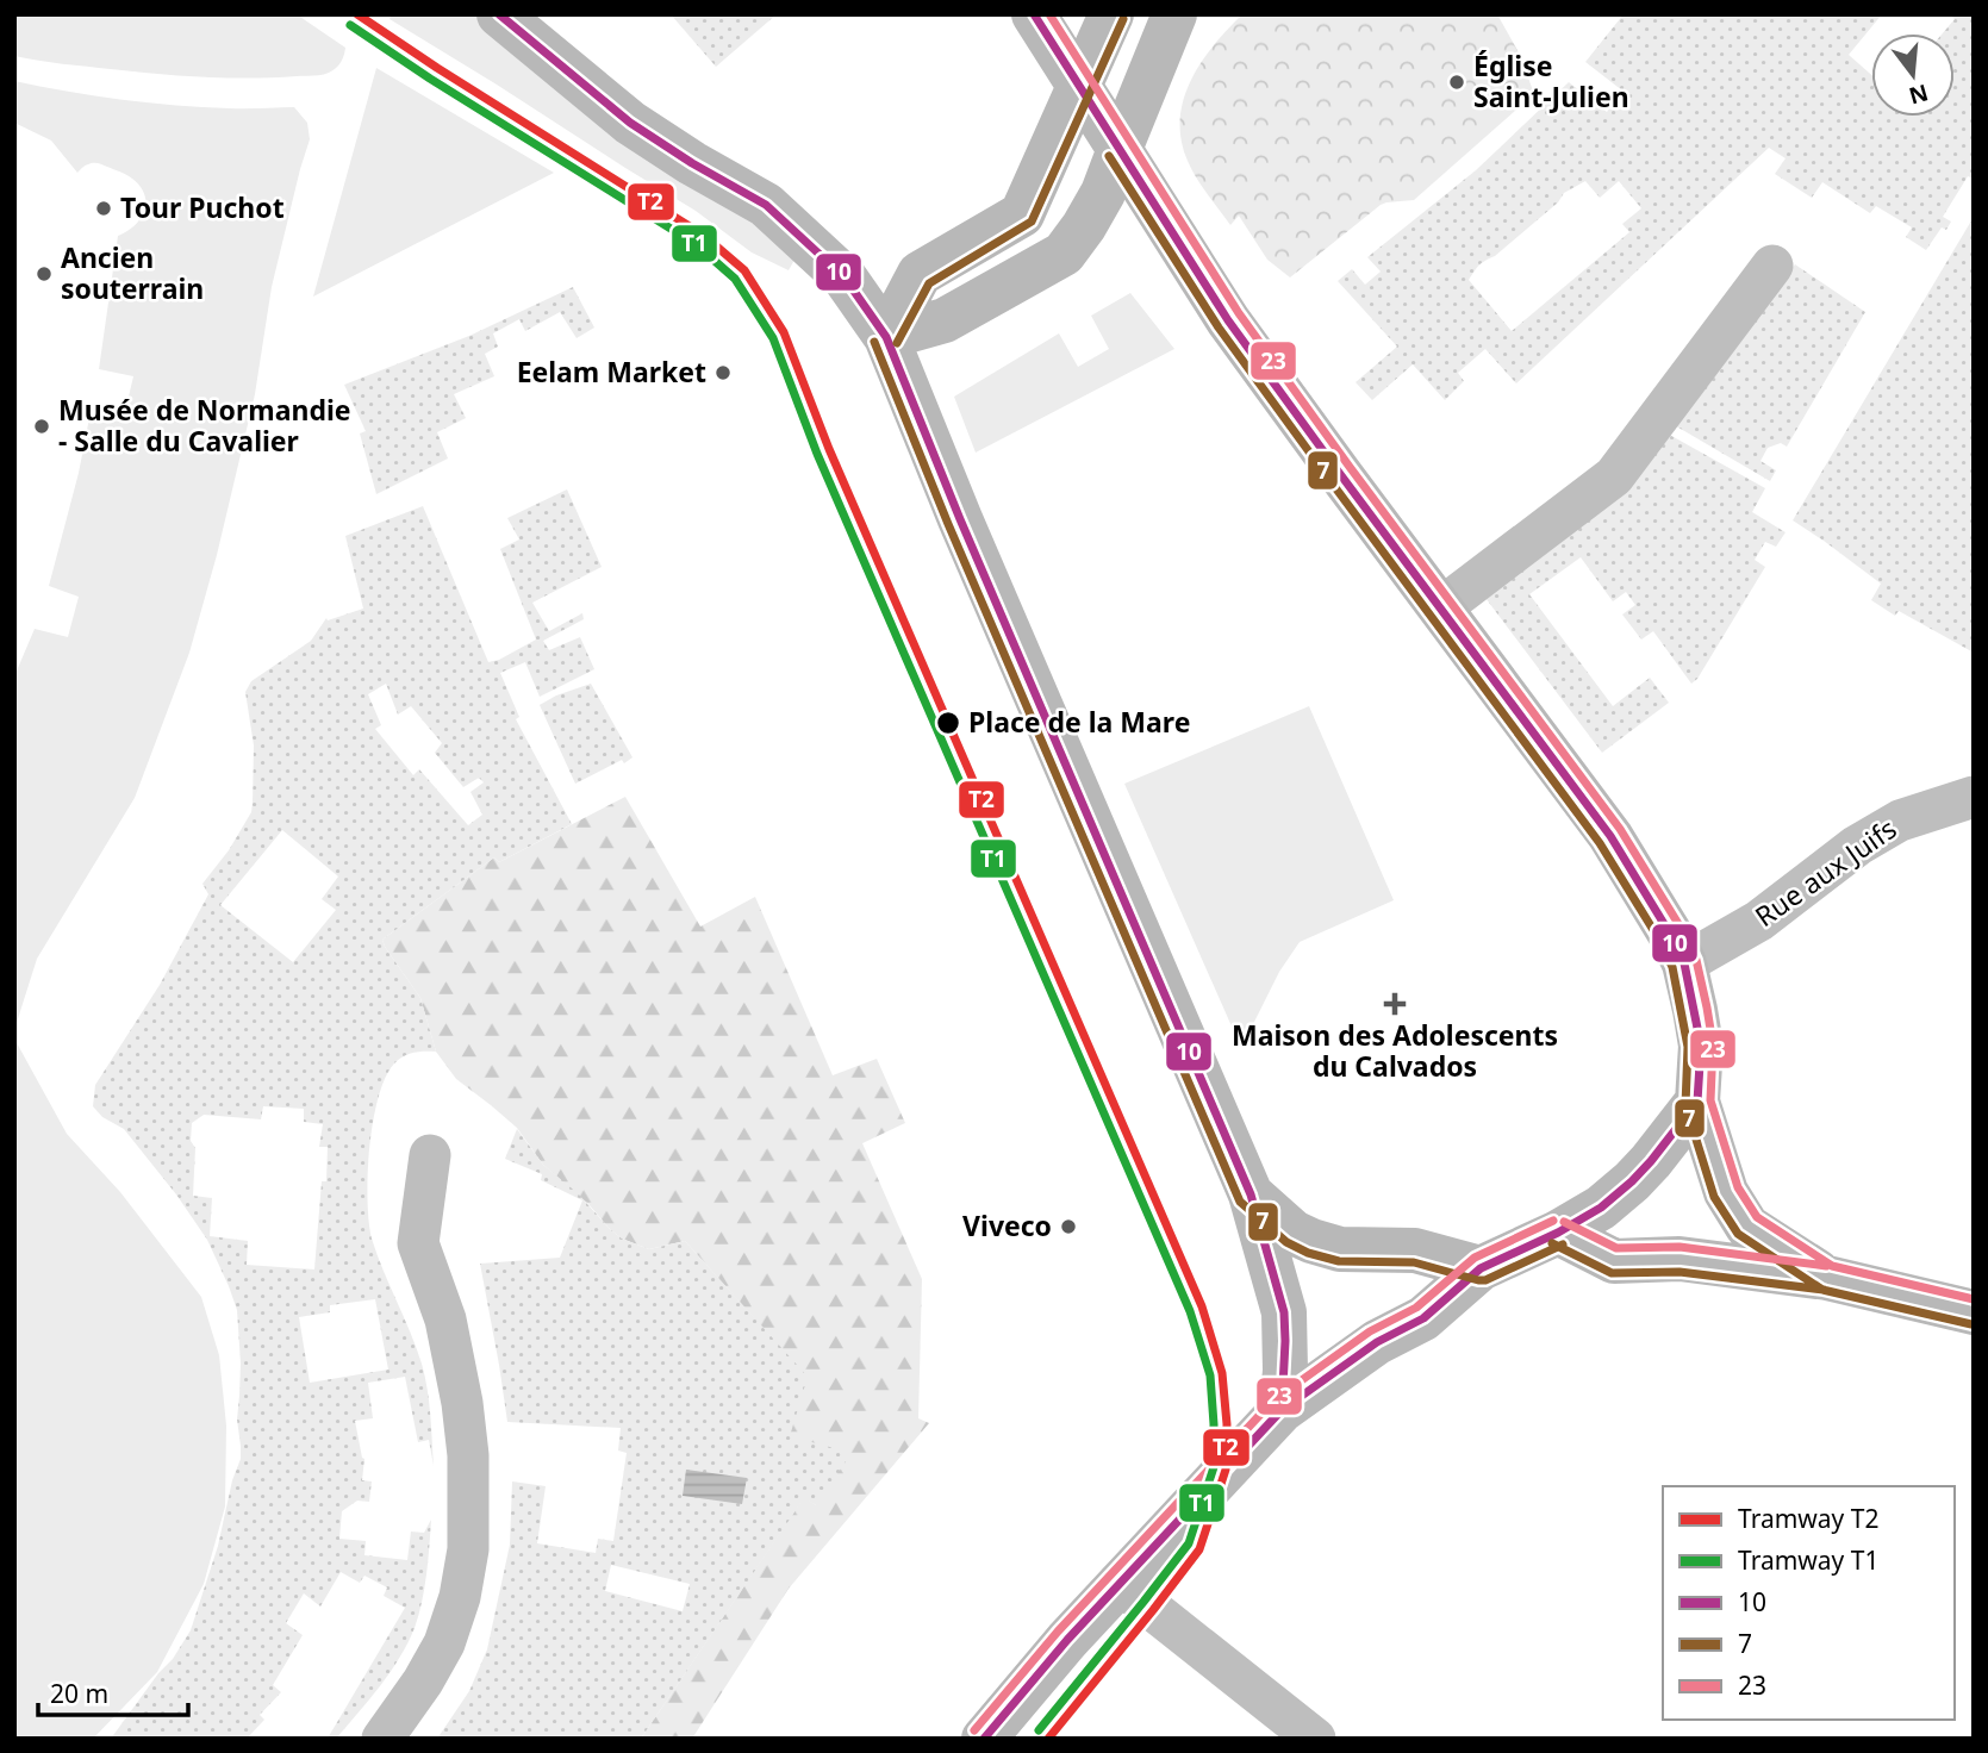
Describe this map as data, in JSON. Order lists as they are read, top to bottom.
{
  "streets": {
    "street": ["Rue aux Juifs"]
  },
  "places": {
    "other": [
      "Église Saint-Julien",
      "Tour Puchot",
      "Ancien souterrain",
      "Eelam Market",
      "Musée de Normandie - Salle du Cavalier",
      "Place de la Mare",
      "Viveco"
    ],
    "health": ["Maison des Adolescents du Calvados"]
  },
  "lines": [
    "tram line T2",
    "transit line 10",
    "transit line 23",
    "transit line 7",
    "tram line T1"
  ],
  "legend": [
    "Tramway T2",
    "Tramway T1",
    "10",
    "7",
    "23"
  ],
  "scale_bar": "20 m",
  "north": "bottom"
}
